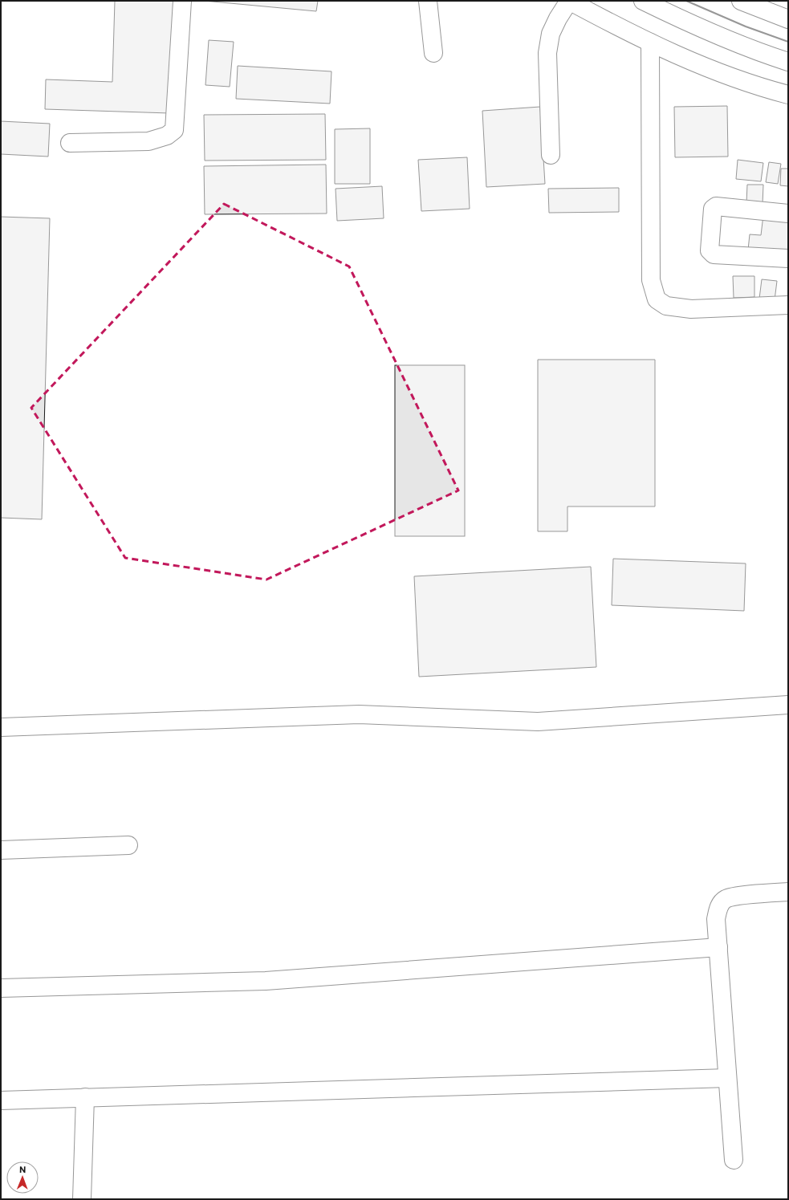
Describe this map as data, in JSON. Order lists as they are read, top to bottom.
{
  "north": "top"
}
